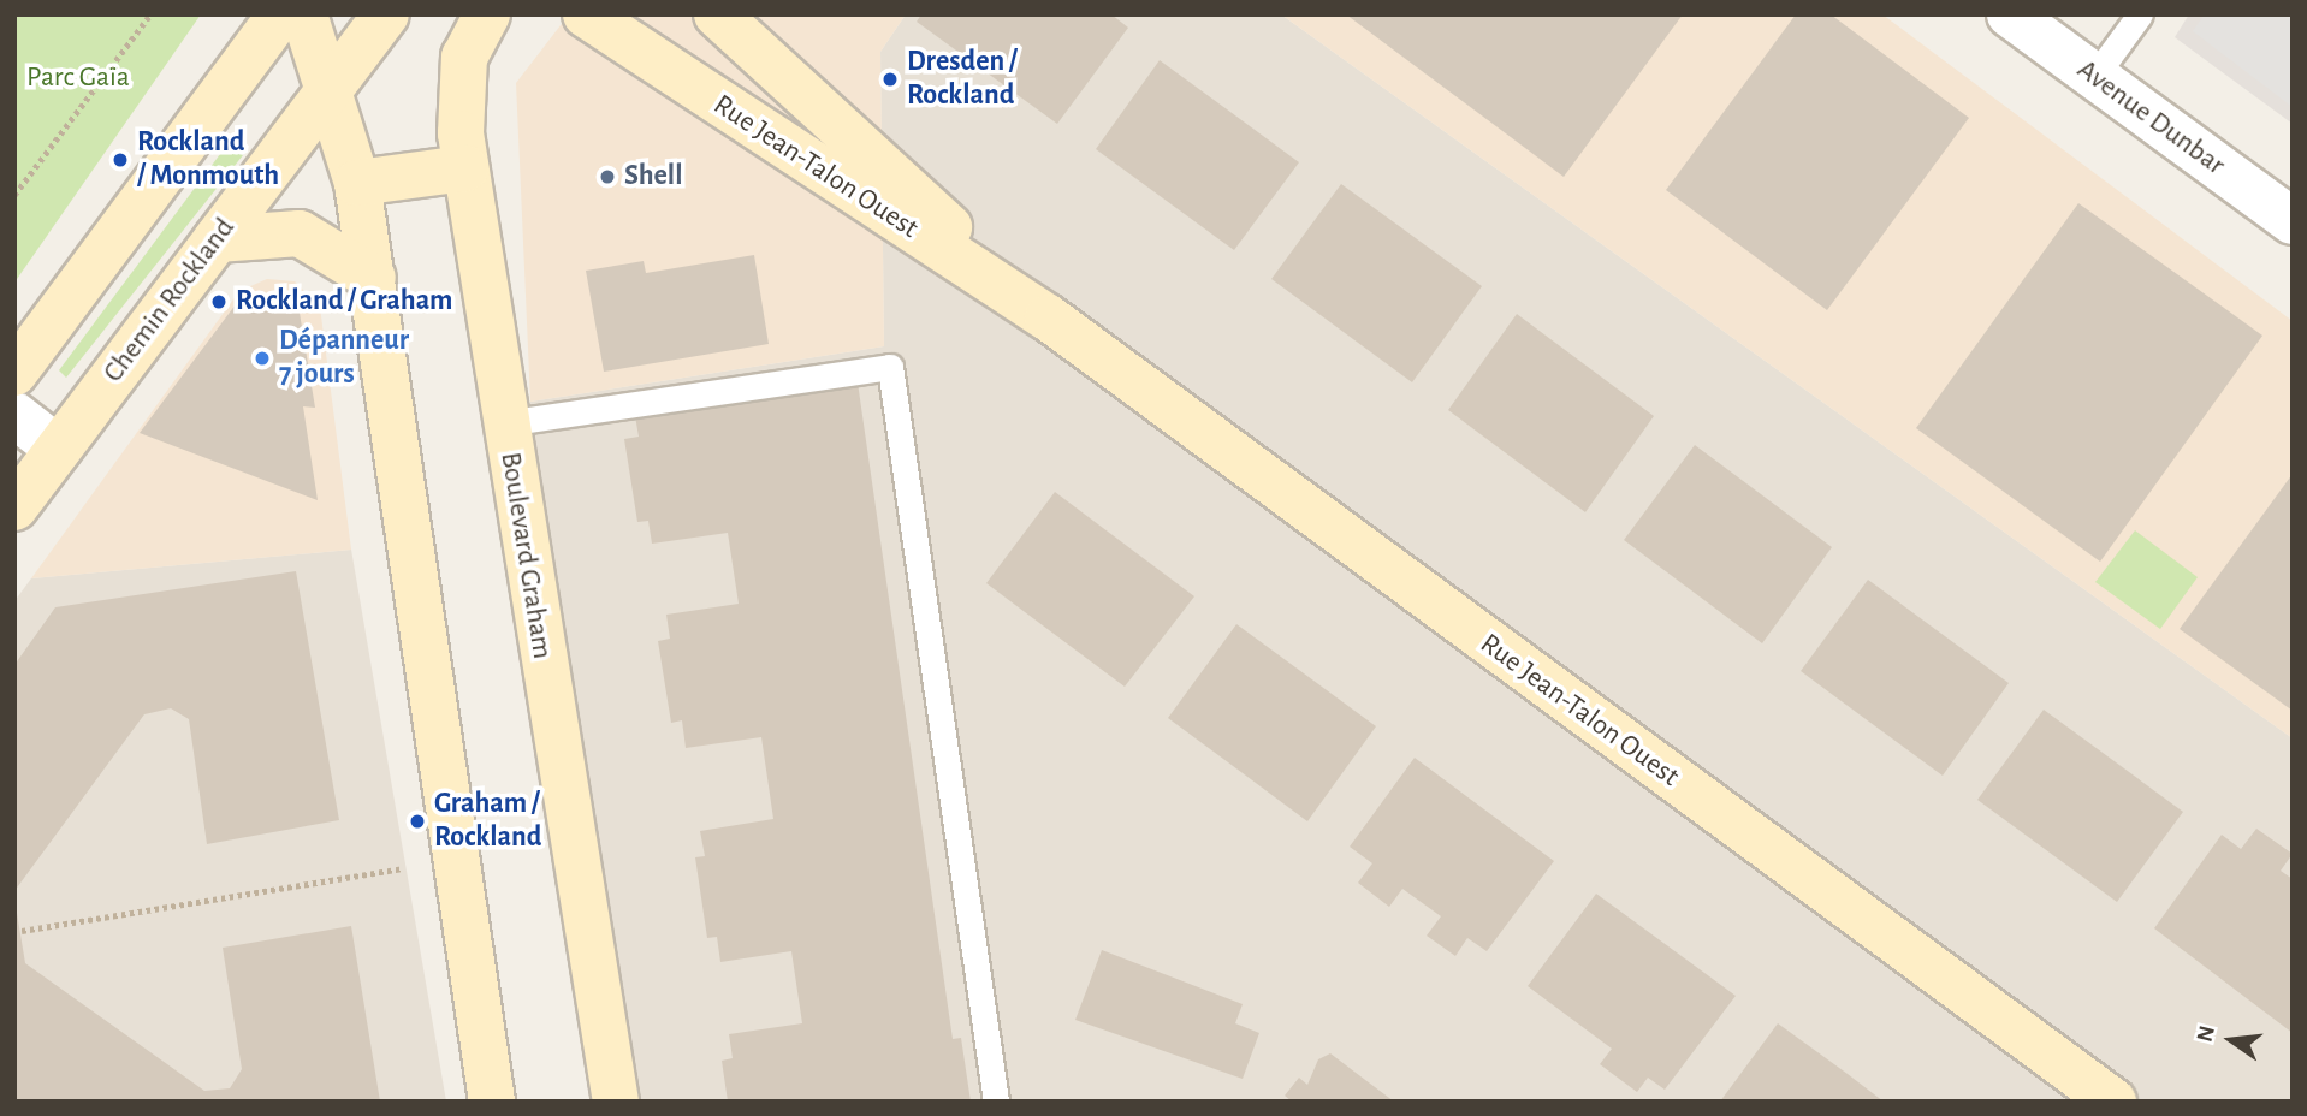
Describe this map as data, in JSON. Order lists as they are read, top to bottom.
{
  "streets": {
    "street": [
      "Avenue Dunbar",
      "Rue Jean-Talon Ouest",
      "Chemin Rockland",
      "Boulevard Graham"
    ]
  },
  "parks": ["Parc Gaïa"],
  "places": [
    "Dresden / Rockland",
    "Rockland / Monmouth",
    "Shell",
    "Rockland / Graham",
    "Dépanneur 7 jours",
    "Graham / Rockland"
  ],
  "north": "left"
}
